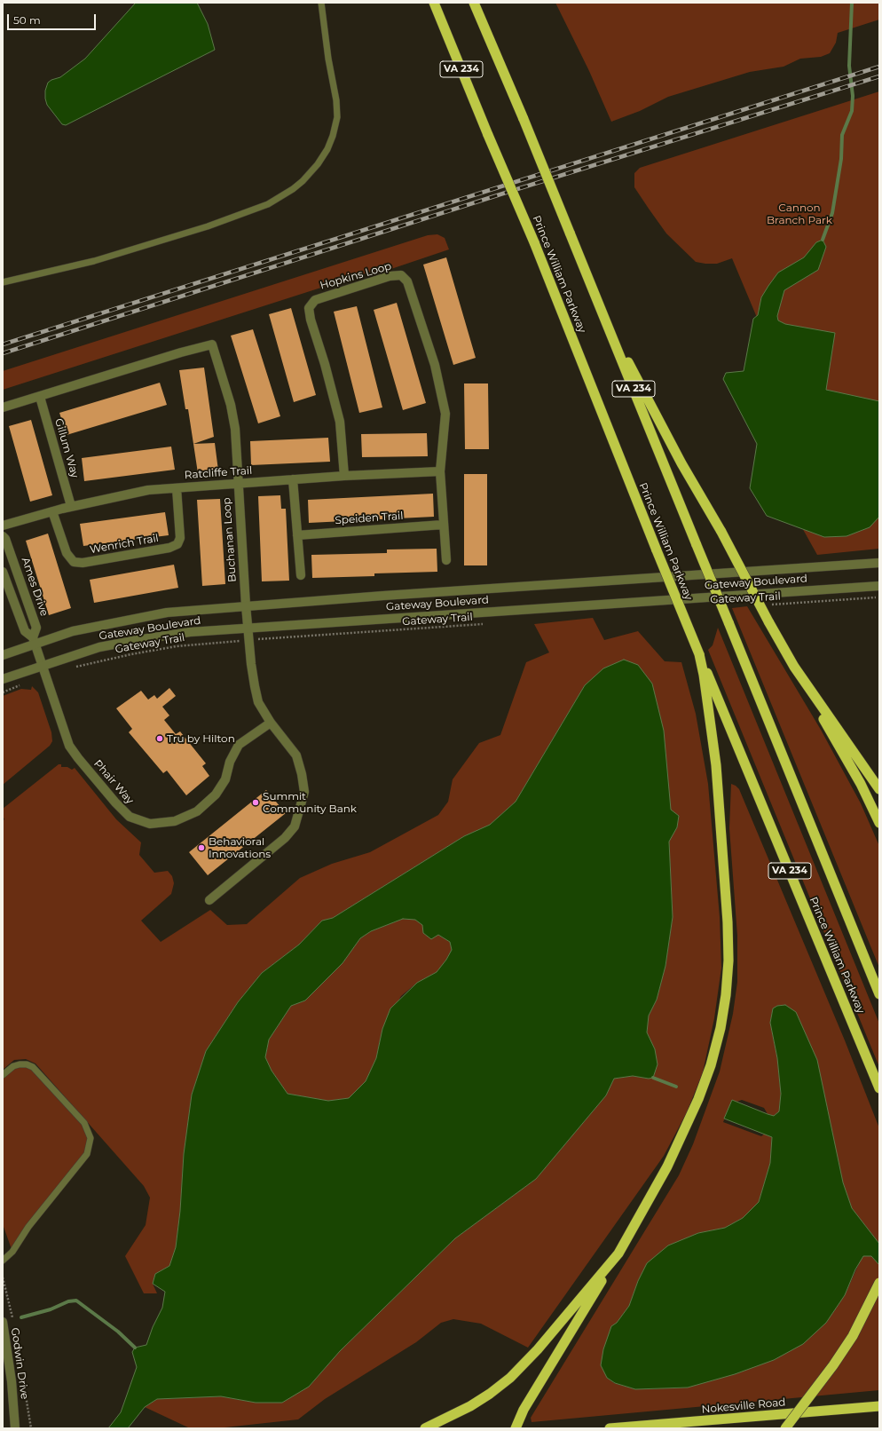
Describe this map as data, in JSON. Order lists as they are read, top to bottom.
{
  "streets": {
    "highway": ["VA 234", "Prince William Parkway", "Nokesville Road"],
    "street": [
      "Hopkins Loop",
      "Gillum Way",
      "Ratcliffe Trail",
      "Speiden Trail",
      "Buchanan Loop",
      "Wenrich Trail",
      "Gateway Boulevard",
      "Ames Drive",
      "Phair Way",
      "Godwin Drive"
    ],
    "path": ["Gateway Trail"]
  },
  "crossings": [
    ["Hopkins Loop", "Ratcliffe Trail"],
    ["Gillum Way", "Ratcliffe Trail"],
    ["Gillum Way", "Buchanan Loop"],
    ["Ratcliffe Trail", "Buchanan Loop"],
    ["Ratcliffe Trail", "Wenrich Trail"],
    ["Buchanan Loop", "Gateway Boulevard"],
    ["Buchanan Loop", "Gateway Trail"],
    ["Buchanan Loop", "Phair Way"],
    ["Gateway Boulevard", "Ames Drive"],
    ["Gateway Boulevard", "Phair Way"]
  ],
  "parks": ["Cannon Branch Park"],
  "places": ["Tru by Hilton", "Summit Community Bank", "Behavioral Innovations"],
  "scale_bar": "50 m"
}
